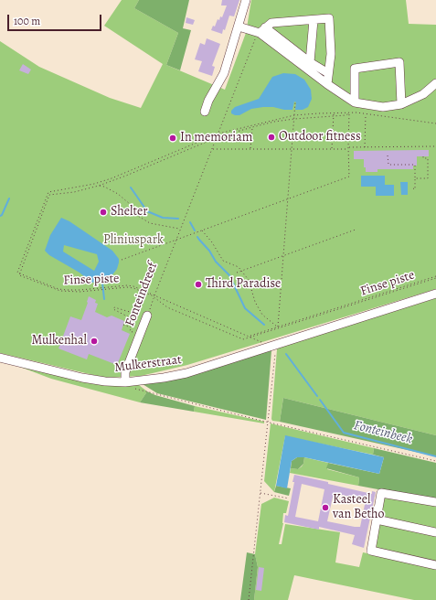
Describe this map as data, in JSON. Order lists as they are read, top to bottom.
{
  "streets": {
    "street": ["Fonteindreef", "Mulkerstraat"],
    "path": ["Finse piste"]
  },
  "crossings": [
    ["Finse piste", "Fonteindreef"],
    ["Fonteindreef", "Mulkerstraat"]
  ],
  "water": ["Fonteinbeek"],
  "parks": ["Pliniuspark"],
  "places": [
    "Outdoor fitness",
    "In memoriam",
    "Shelter",
    "Third Paradise",
    "Mulkenhal",
    "Kasteel van Betho"
  ],
  "scale_bar": "100 m"
}
